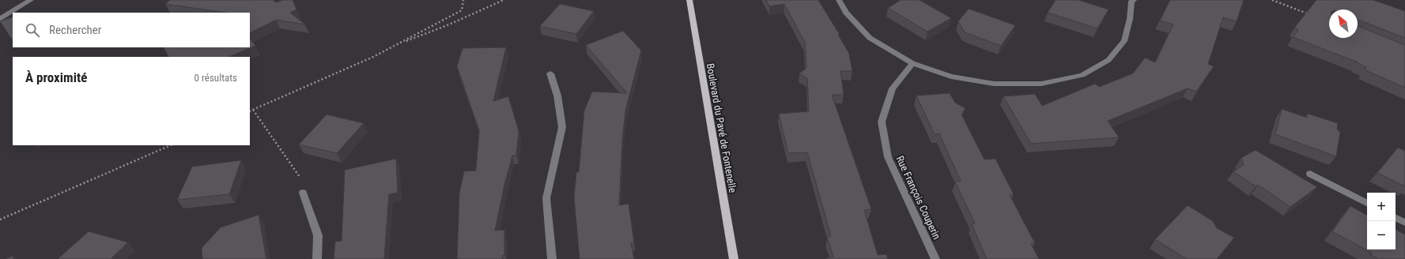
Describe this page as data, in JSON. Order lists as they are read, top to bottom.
{
  "streets": {
    "main road": ["Boulevard du Pavé de Fontenelle"],
    "street": ["Rue François Couperin"]
  },
  "north": "top left",
  "page": {
    "search": "Rechercher",
    "heading": ["À proximité", "0 résultats"],
    "map_buttons": ["+", "−"]
  }
}
